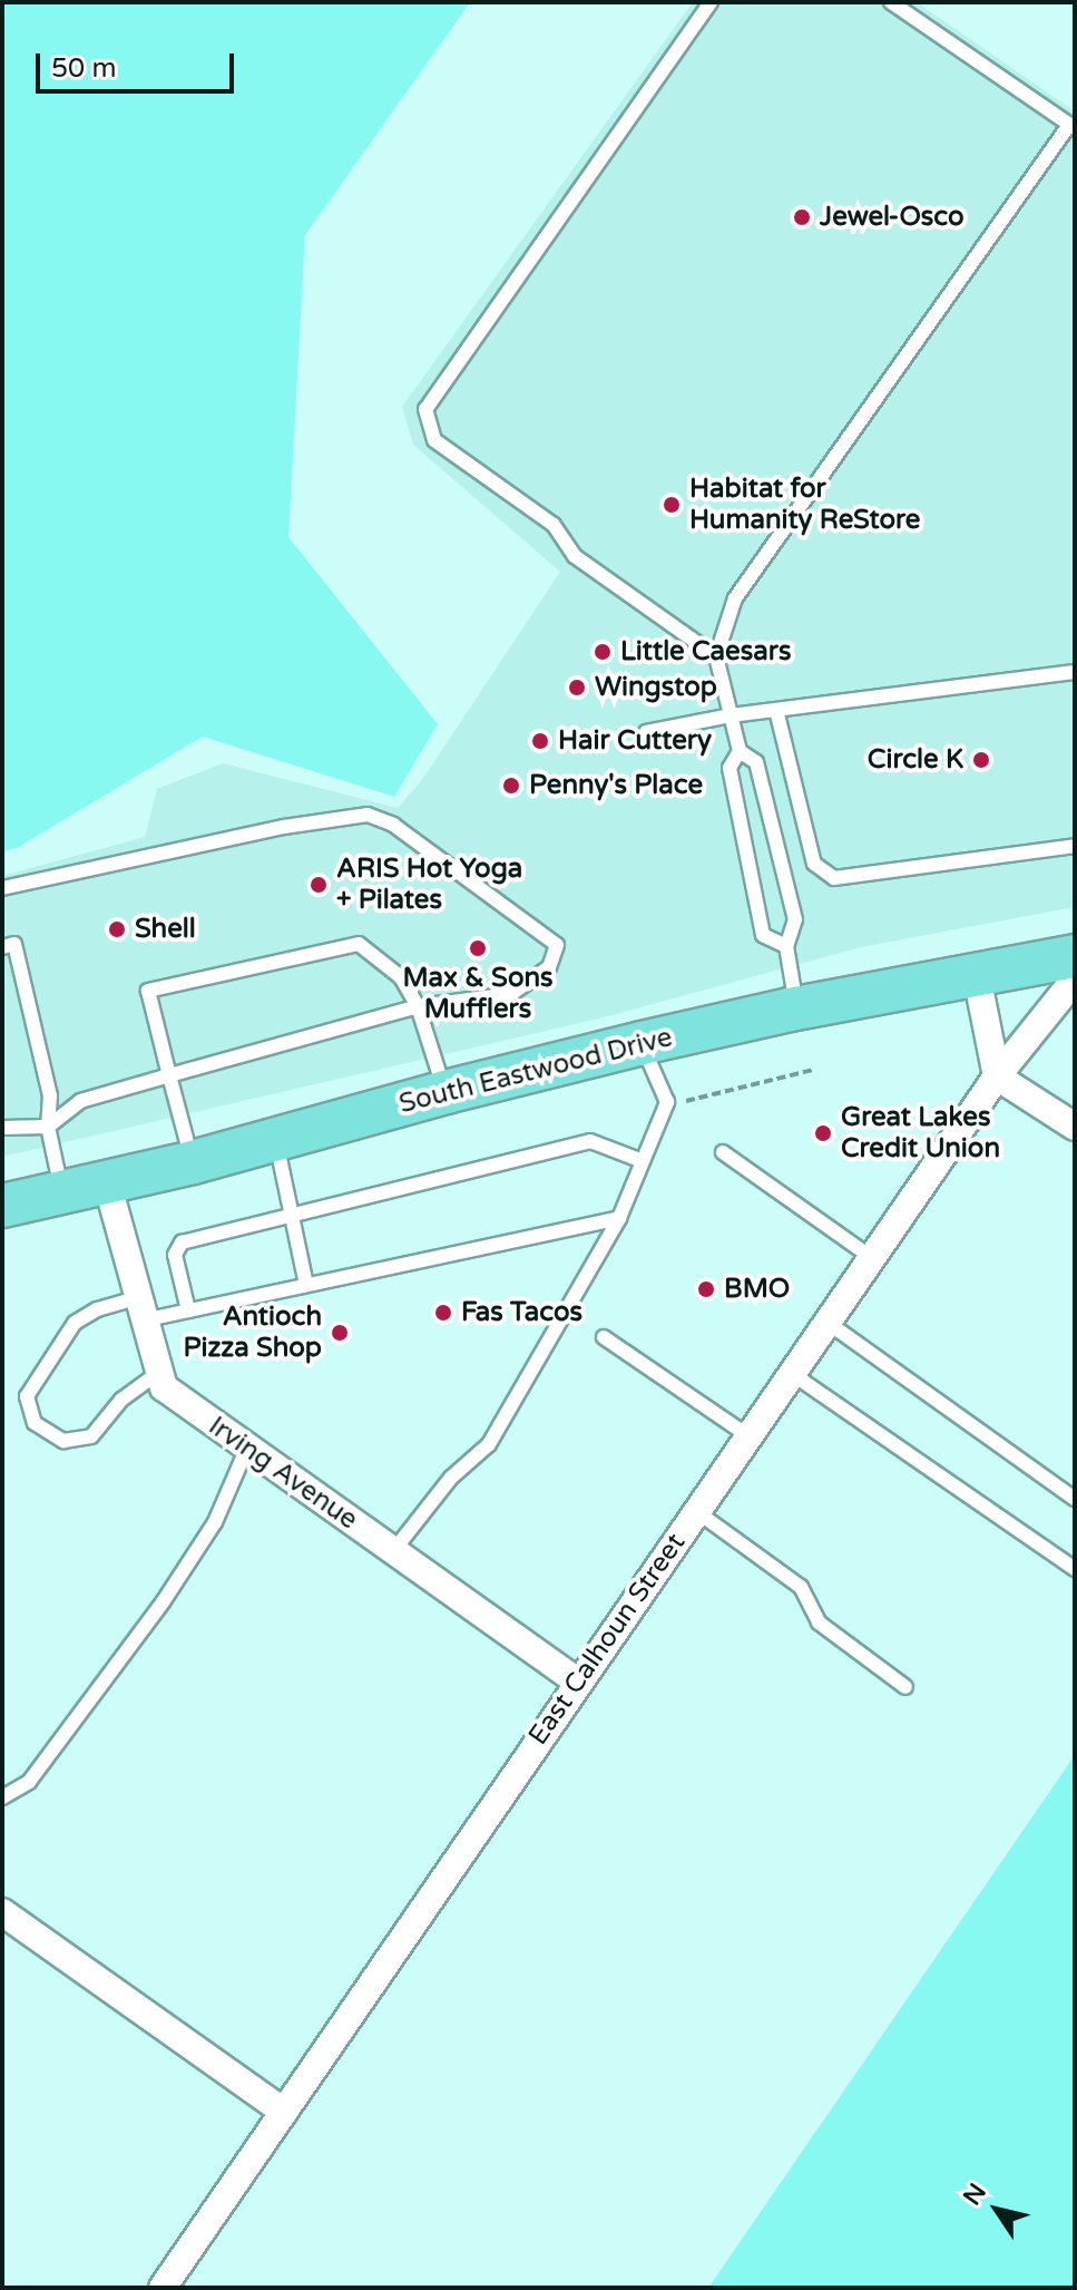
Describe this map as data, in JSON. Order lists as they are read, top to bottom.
{
  "streets": {
    "main road": ["South Eastwood Drive"],
    "street": ["Irving Avenue", "East Calhoun Street"]
  },
  "crossings": [
    ["South Eastwood Drive", "Irving Avenue"],
    ["Irving Avenue", "East Calhoun Street"]
  ],
  "places": [
    "Jewel-Osco",
    "Habitat for Humanity ReStore",
    "Little Caesars",
    "Wingstop",
    "Hair Cuttery",
    "Circle K",
    "Penny's Place",
    "ARIS Hot Yoga + Pilates",
    "Shell",
    "Max & Sons Mufflers",
    "Great Lakes Credit Union",
    "BMO",
    "Fas Tacos",
    "Antioch Pizza Shop"
  ],
  "scale_bar": "50 m",
  "north": "top left"
}
